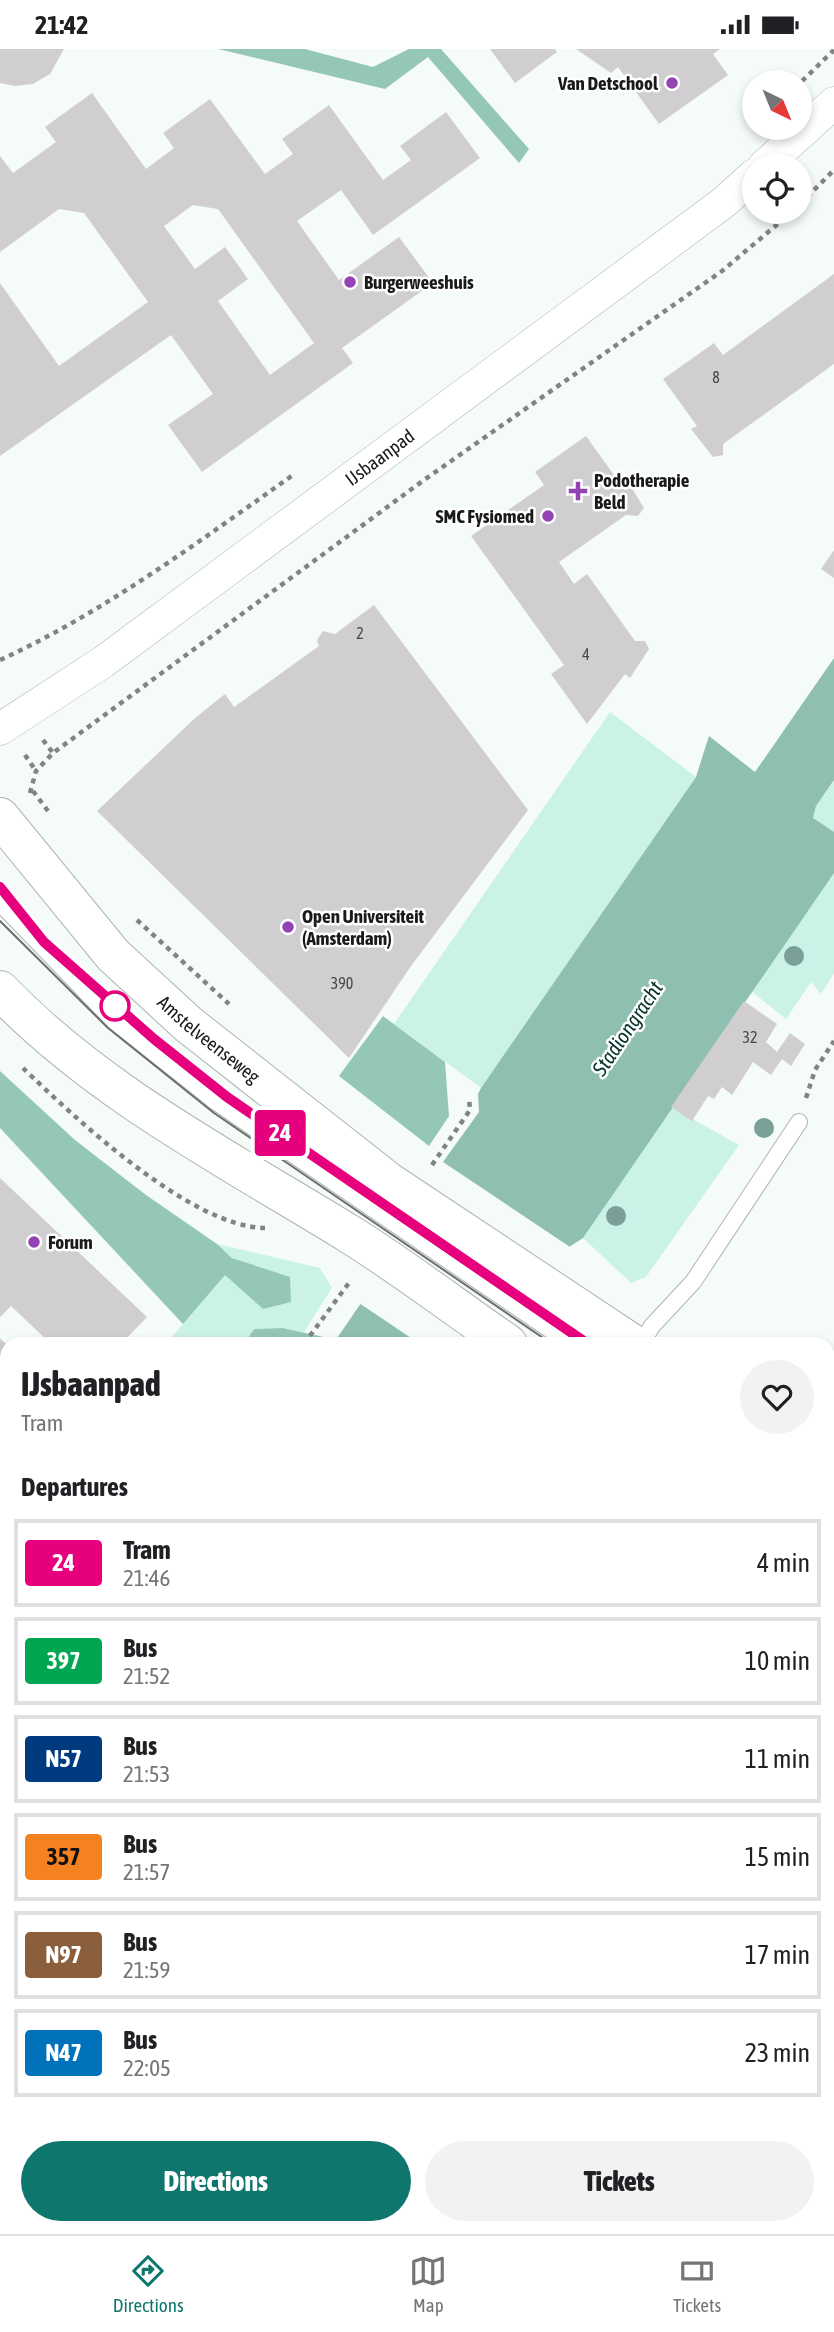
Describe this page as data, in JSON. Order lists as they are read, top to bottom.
{
  "streets": {
    "main road": ["Amstelveenseweg"],
    "street": ["IJsbaanpad"]
  },
  "water": ["Stadiongracht"],
  "places": {
    "other": [
      "Van Detschool",
      "Burgerweeshuis",
      "SMC Fysiomed",
      "Open Universiteit (Amsterdam)",
      "Forum"
    ],
    "health": ["Podotherapie Beld"]
  },
  "lines": ["tram line 24"],
  "house_numbers": [
    "8",
    "2",
    "4",
    "390",
    "32"
  ],
  "north": "bottom right",
  "page": {
    "status": "21:42",
    "on_map": "24",
    "heading": [
      ["IJsbaanpad", "Tram"],
      "Departures"
    ],
    "list": [
      {
        "mark": "24",
        "name": "Tram",
        "note": "21:46",
        "value": "4 min"
      },
      {
        "mark": "397",
        "name": "Bus",
        "note": "21:52",
        "value": "10 min"
      },
      {
        "mark": "N57",
        "name": "Bus",
        "note": "21:53",
        "value": "11 min"
      },
      {
        "mark": "357",
        "name": "Bus",
        "note": "21:57",
        "value": "15 min"
      },
      {
        "mark": "N97",
        "name": "Bus",
        "note": "21:59",
        "value": "17 min"
      },
      {
        "mark": "N47",
        "name": "Bus",
        "note": "22:05",
        "value": "23 min"
      }
    ],
    "buttons": ["Directions", "Tickets"],
    "tabs": ["Directions", "Map", "Tickets"]
  }
}
